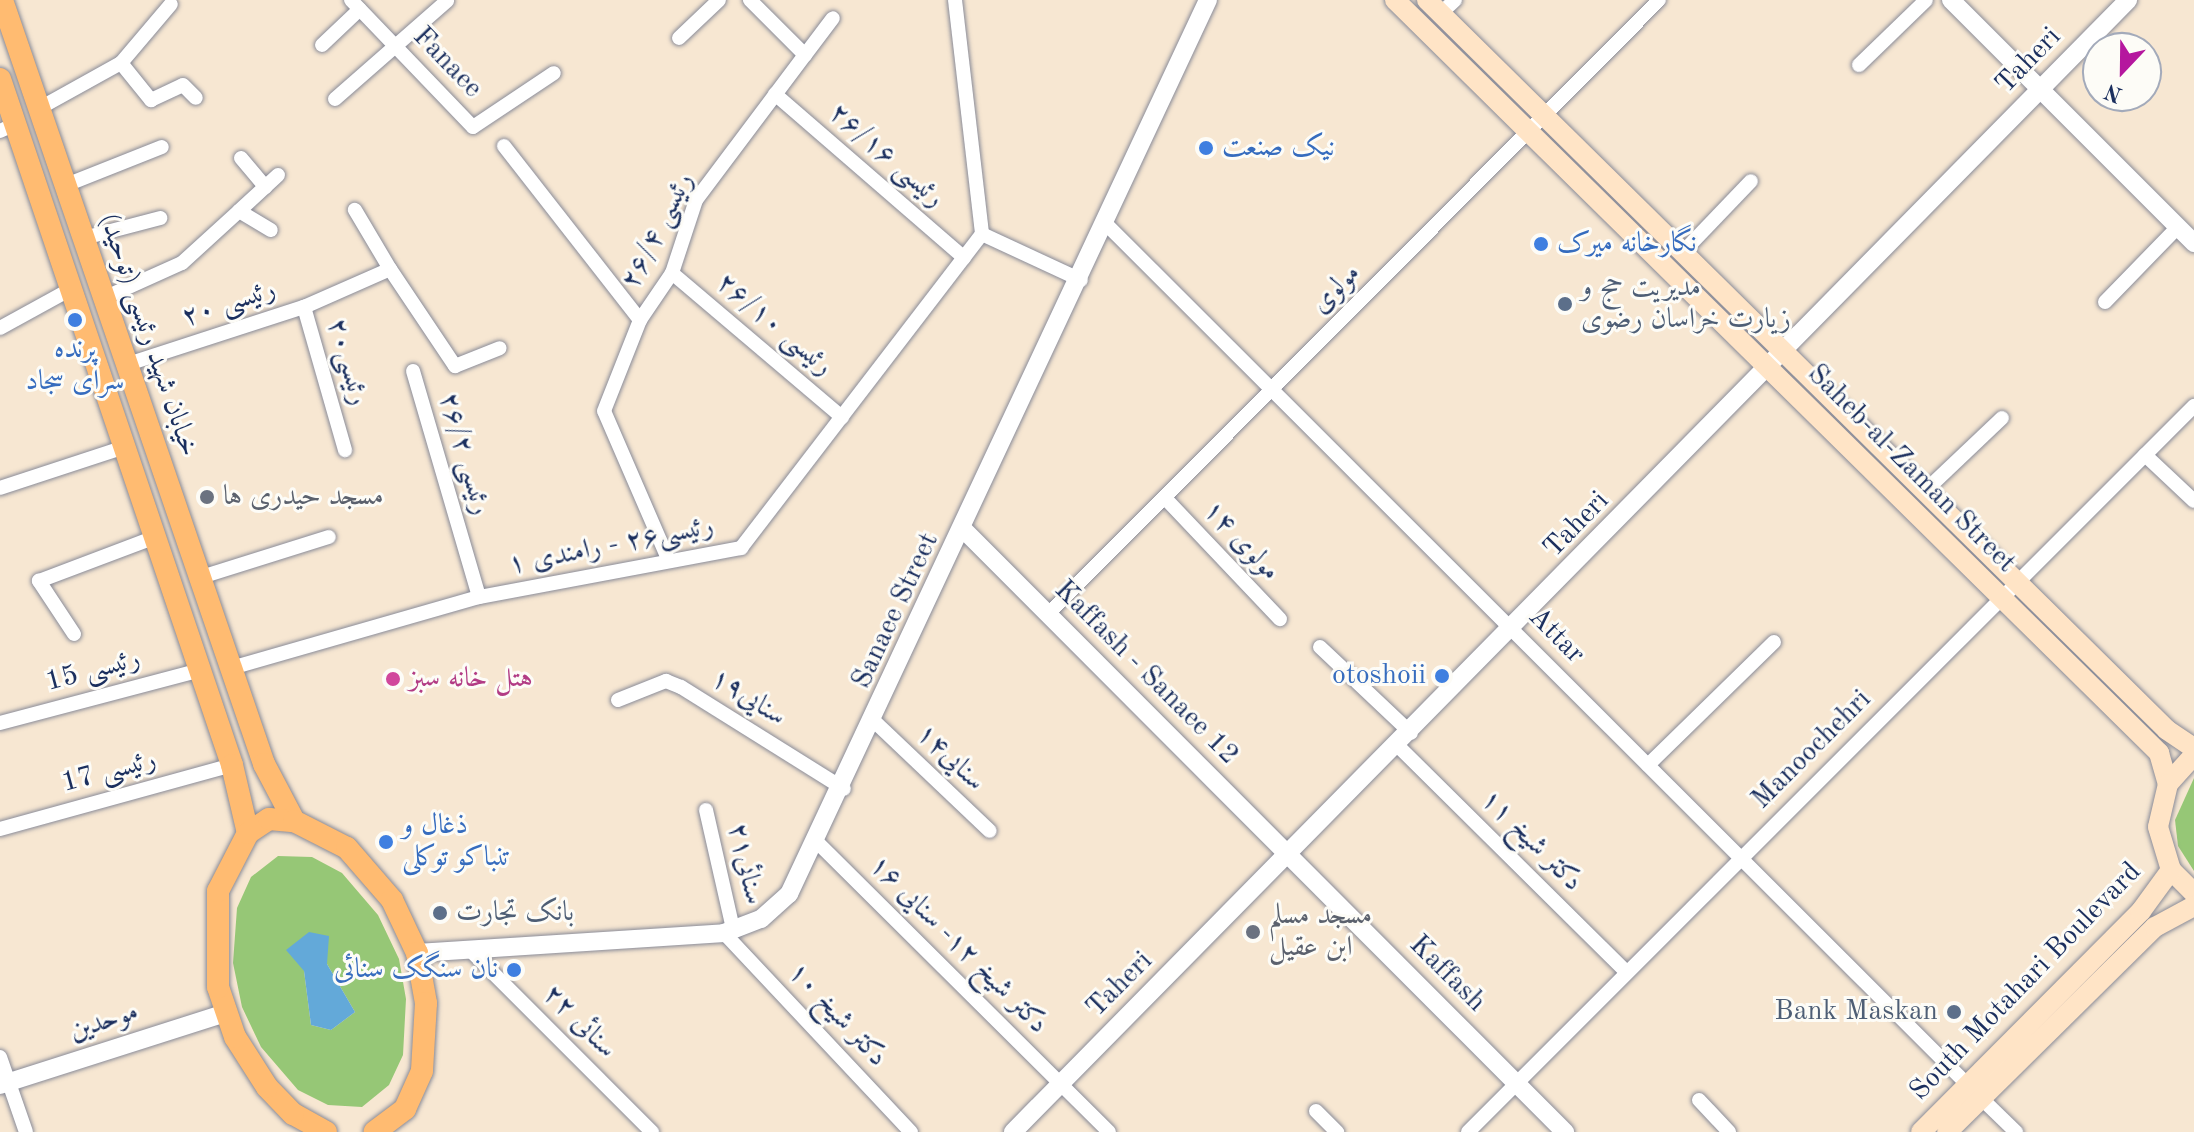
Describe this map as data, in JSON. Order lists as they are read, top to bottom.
{
  "streets": {
    "main road": ["خیابان شهید رئیسی (توحید)", "Saheb-al-Zaman Street", "South Motahari Boulevard"],
    "street": [
      "Taheri",
      "Fanaee",
      "رئیسی ۲۶/۱۶",
      "رئیسی ۲۶/۴",
      "مولوی",
      "رئیسی ۲۰",
      "رئیسی ۲۶/۱۰",
      "رئیسی۲۰",
      "رئیسی ۲۶/۲",
      "مولوی ۱۴",
      "رئیسی۲۶ - رامندی ۱",
      "Sanaee Street",
      "Attar",
      "رئیسی 15",
      "Kaffash - Sanaee 12",
      "سنایی۱۹",
      "Manoochehri",
      "سنایی۱۴",
      "رئیسی 17",
      "دکتر شیخ ۱۱",
      "سنائی٢١",
      "دکتر شیخ ۱۲- سنایی ۱۶",
      "Kaffash",
      "دکتر شیخ ۱۰",
      "موحدین",
      "سنائی ۲۲"
    ]
  },
  "crossings": [
    ["Taheri", "Saheb-al-Zaman Street"],
    ["Taheri", "Attar"],
    ["Taheri", "Kaffash - Sanaee 12"],
    ["Taheri", "دکتر شیخ ۱۱"],
    ["Taheri", "دکتر شیخ ۱۲- سنایی ۱۶"],
    ["Taheri", "Kaffash"],
    ["رئیسی ۲۶/۱۶", "رئیسی ۲۶/۴"],
    ["رئیسی ۲۶/۱۶", "رئیسی۲۶ - رامندی ۱"],
    ["رئیسی ۲۶/۴", "رئیسی ۲۶/۱۰"],
    ["رئیسی ۲۶/۴", "رئیسی۲۶ - رامندی ۱"],
    ["مولوی", "Saheb-al-Zaman Street"],
    ["مولوی", "مولوی ۱۴"],
    ["مولوی", "Attar"],
    ["مولوی", "Kaffash - Sanaee 12"],
    ["رئیسی ۲۰", "خیابان شهید رئیسی (توحید)"],
    ["رئیسی ۲۰", "رئیسی۲۰"],
    ["رئیسی ۲۶/۱۰", "رئیسی۲۶ - رامندی ۱"],
    ["خیابان شهید رئیسی (توحید)", "رئیسی۲۶ - رامندی ۱"],
    ["خیابان شهید رئیسی (توحید)", "رئیسی 15"],
    ["خیابان شهید رئیسی (توحید)", "رئیسی 17"],
    ["رئیسی ۲۶/۲", "رئیسی۲۶ - رامندی ۱"],
    ["Saheb-al-Zaman Street", "Manoochehri"],
    ["Sanaee Street", "Attar"],
    ["Sanaee Street", "Kaffash - Sanaee 12"],
    ["Sanaee Street", "سنایی۱۹"],
    ["Sanaee Street", "سنایی۱۴"],
    ["Sanaee Street", "سنائی٢١"],
    ["Sanaee Street", "دکتر شیخ ۱۲- سنایی ۱۶"],
    ["Sanaee Street", "دکتر شیخ ۱۰"],
    ["Sanaee Street", "سنائی ۲۲"],
    ["Attar", "Manoochehri"],
    ["Attar", "South Motahari Boulevard"],
    ["Kaffash - Sanaee 12", "Kaffash"],
    ["Manoochehri", "دکتر شیخ ۱۱"],
    ["Manoochehri", "Kaffash"],
    ["سنائی٢١", "دکتر شیخ ۱۰"]
  ],
  "places": [
    "نیک صنعت",
    "نگارخانه میرک",
    "مدیریت حج و زیارت خراسان رضوی",
    "پرنده سرای سجاد",
    "مسجد حیدری ها",
    "otoshoii",
    "هتل خانه سبز",
    "ذغال و تنباکو توکلی",
    "بانک تجارت",
    "مسجد مسلم ابن عقیل",
    "نان سنگک سنائی",
    "Bank Maskan"
  ],
  "north": "bottom"
}
